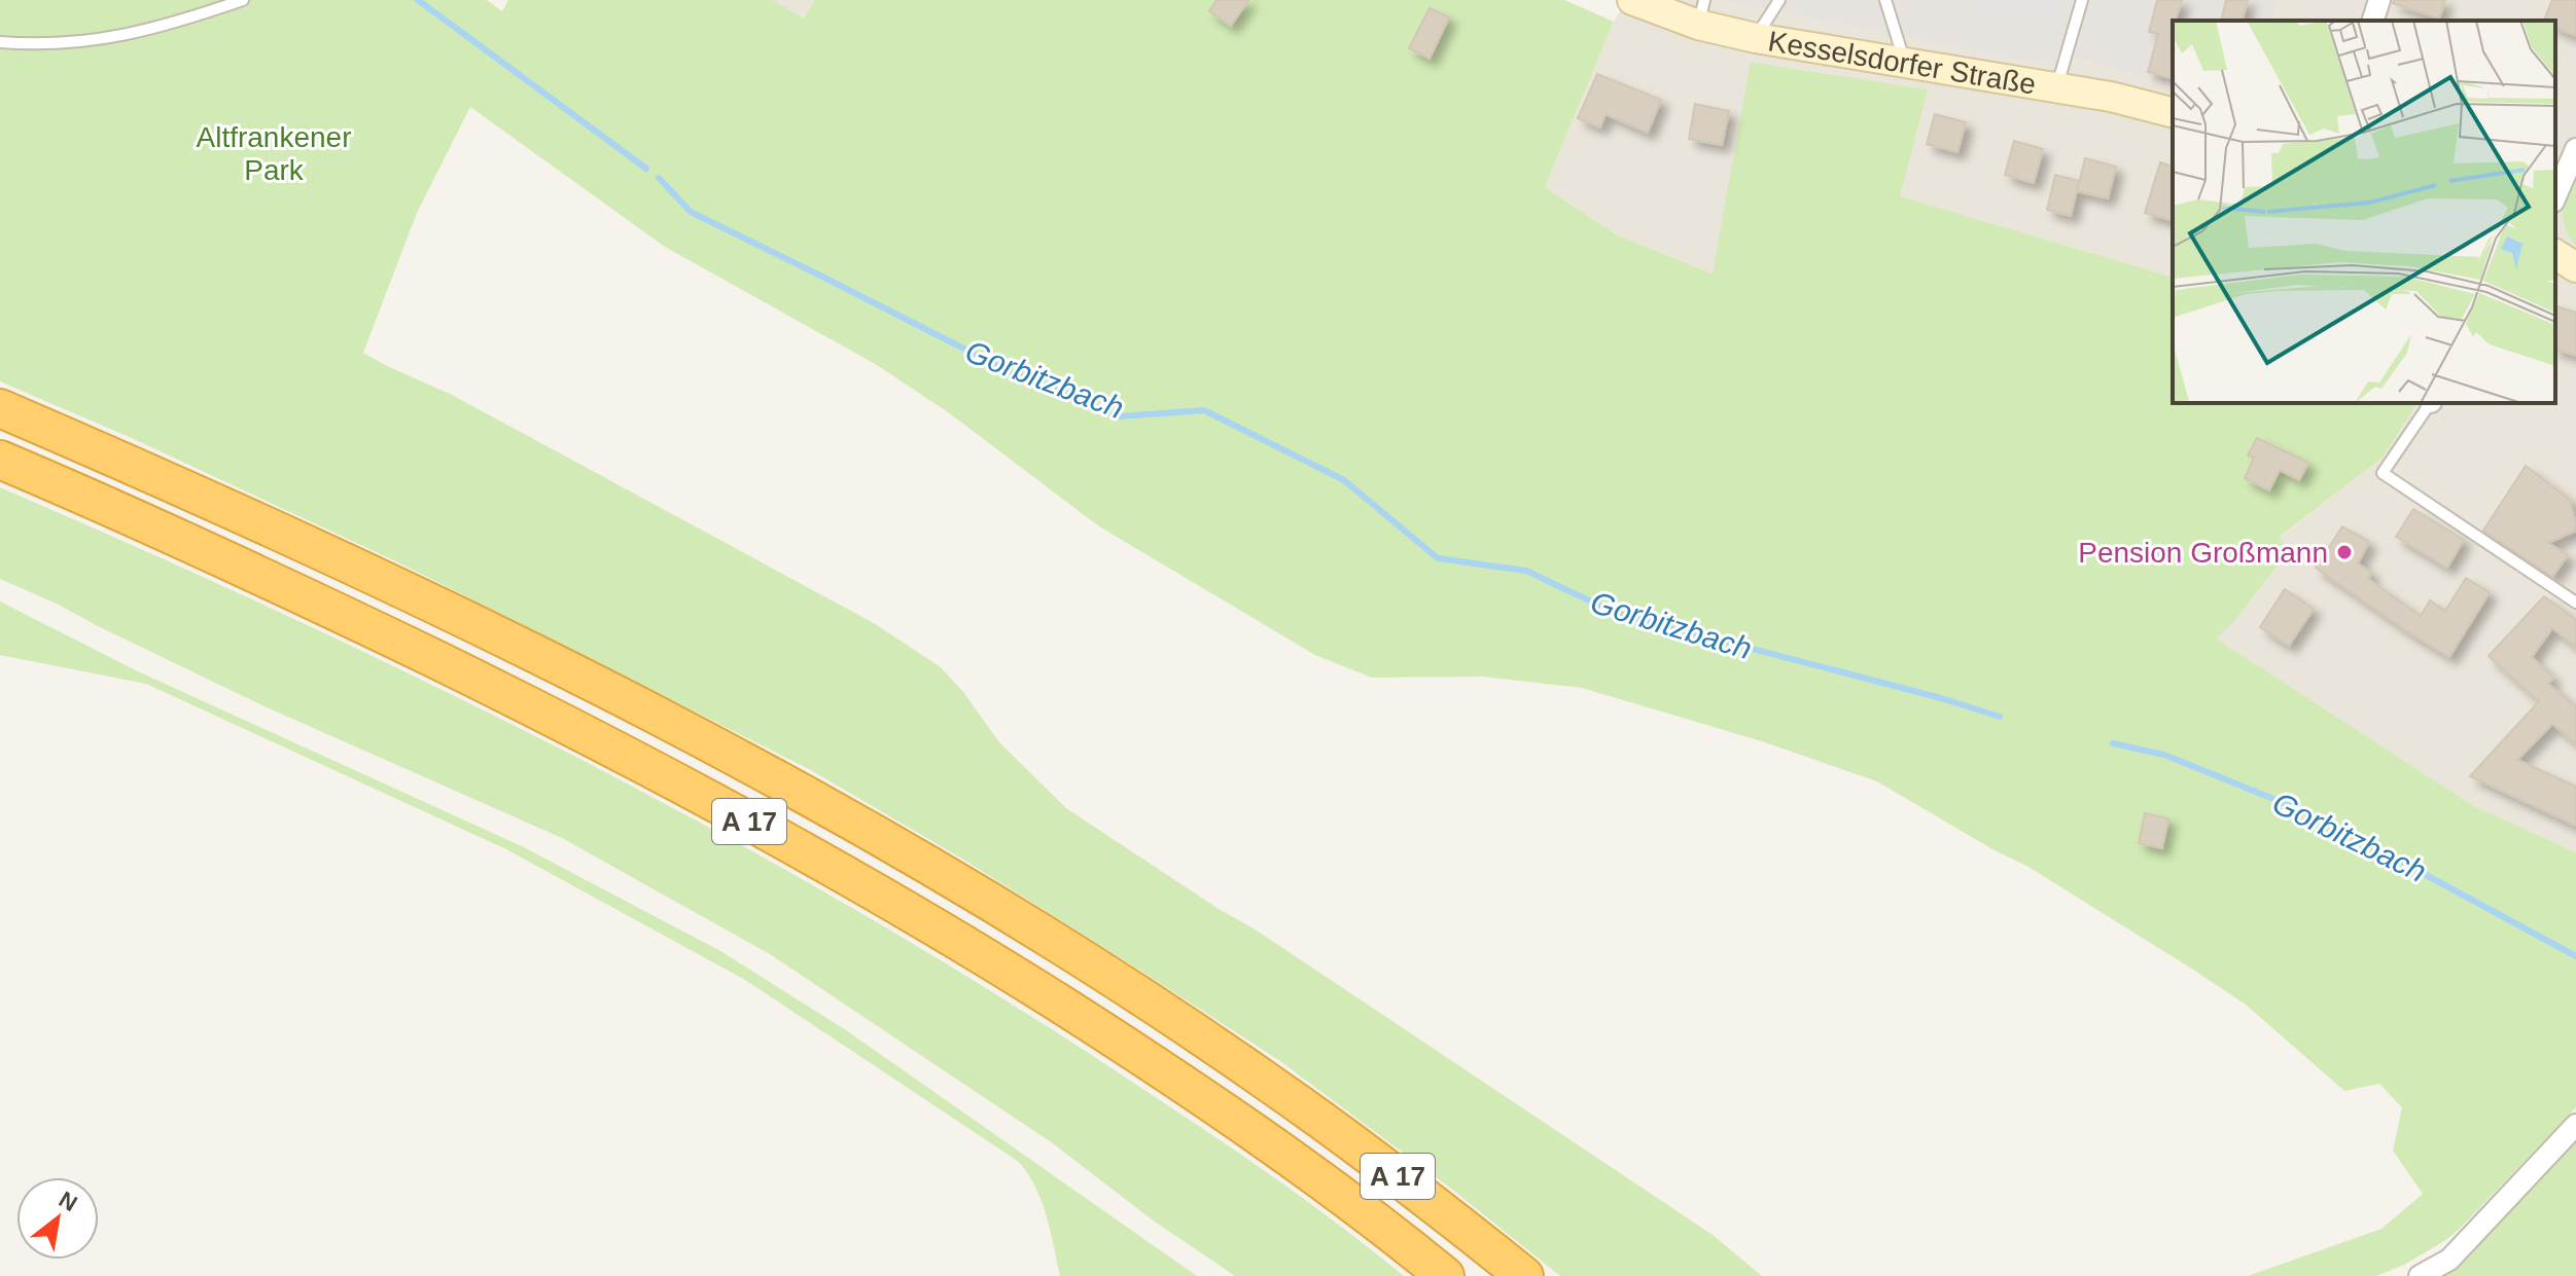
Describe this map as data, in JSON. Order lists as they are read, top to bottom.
{
  "streets": {
    "highway": ["A 17"],
    "main road": ["Kesselsdorfer Straße"]
  },
  "water": ["Gorbitzbach"],
  "parks": ["Altfrankener Park"],
  "places": ["Pension Großmann"],
  "north": "top right"
}
